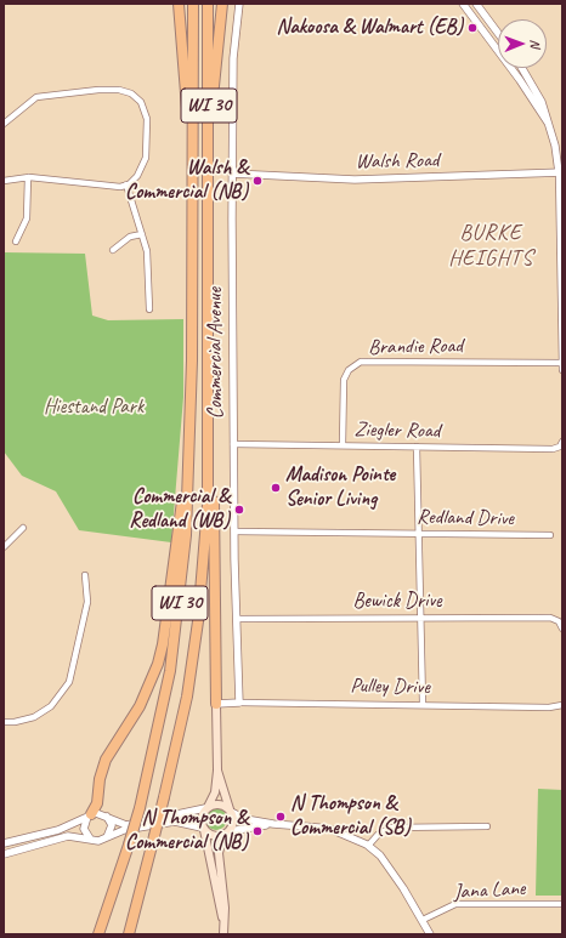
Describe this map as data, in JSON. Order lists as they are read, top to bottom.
{
  "streets": {
    "highway": ["WI 30"],
    "street": [
      "Walsh Road",
      "Brandie Road",
      "Commercial Avenue",
      "Ziegler Road",
      "Redland Drive",
      "Bewick Drive",
      "Pulley Drive",
      "Jana Lane"
    ]
  },
  "crossings": [
    ["Walsh Road", "Commercial Avenue"],
    ["Brandie Road", "Ziegler Road"],
    ["Commercial Avenue", "Ziegler Road"],
    ["Commercial Avenue", "Redland Drive"],
    ["Commercial Avenue", "Bewick Drive"],
    ["Commercial Avenue", "Pulley Drive"]
  ],
  "districts": ["BURKE HEIGHTS"],
  "parks": ["Hiestand Park"],
  "places": [
    "Nakoosa & Walmart (EB)",
    "Walsh & Commercial (NB)",
    "Madison Pointe Senior Living",
    "Commercial & Redland (WB)",
    "N Thompson & Commercial (SB)",
    "N Thompson & Commercial (NB)"
  ],
  "north": "right"
}
